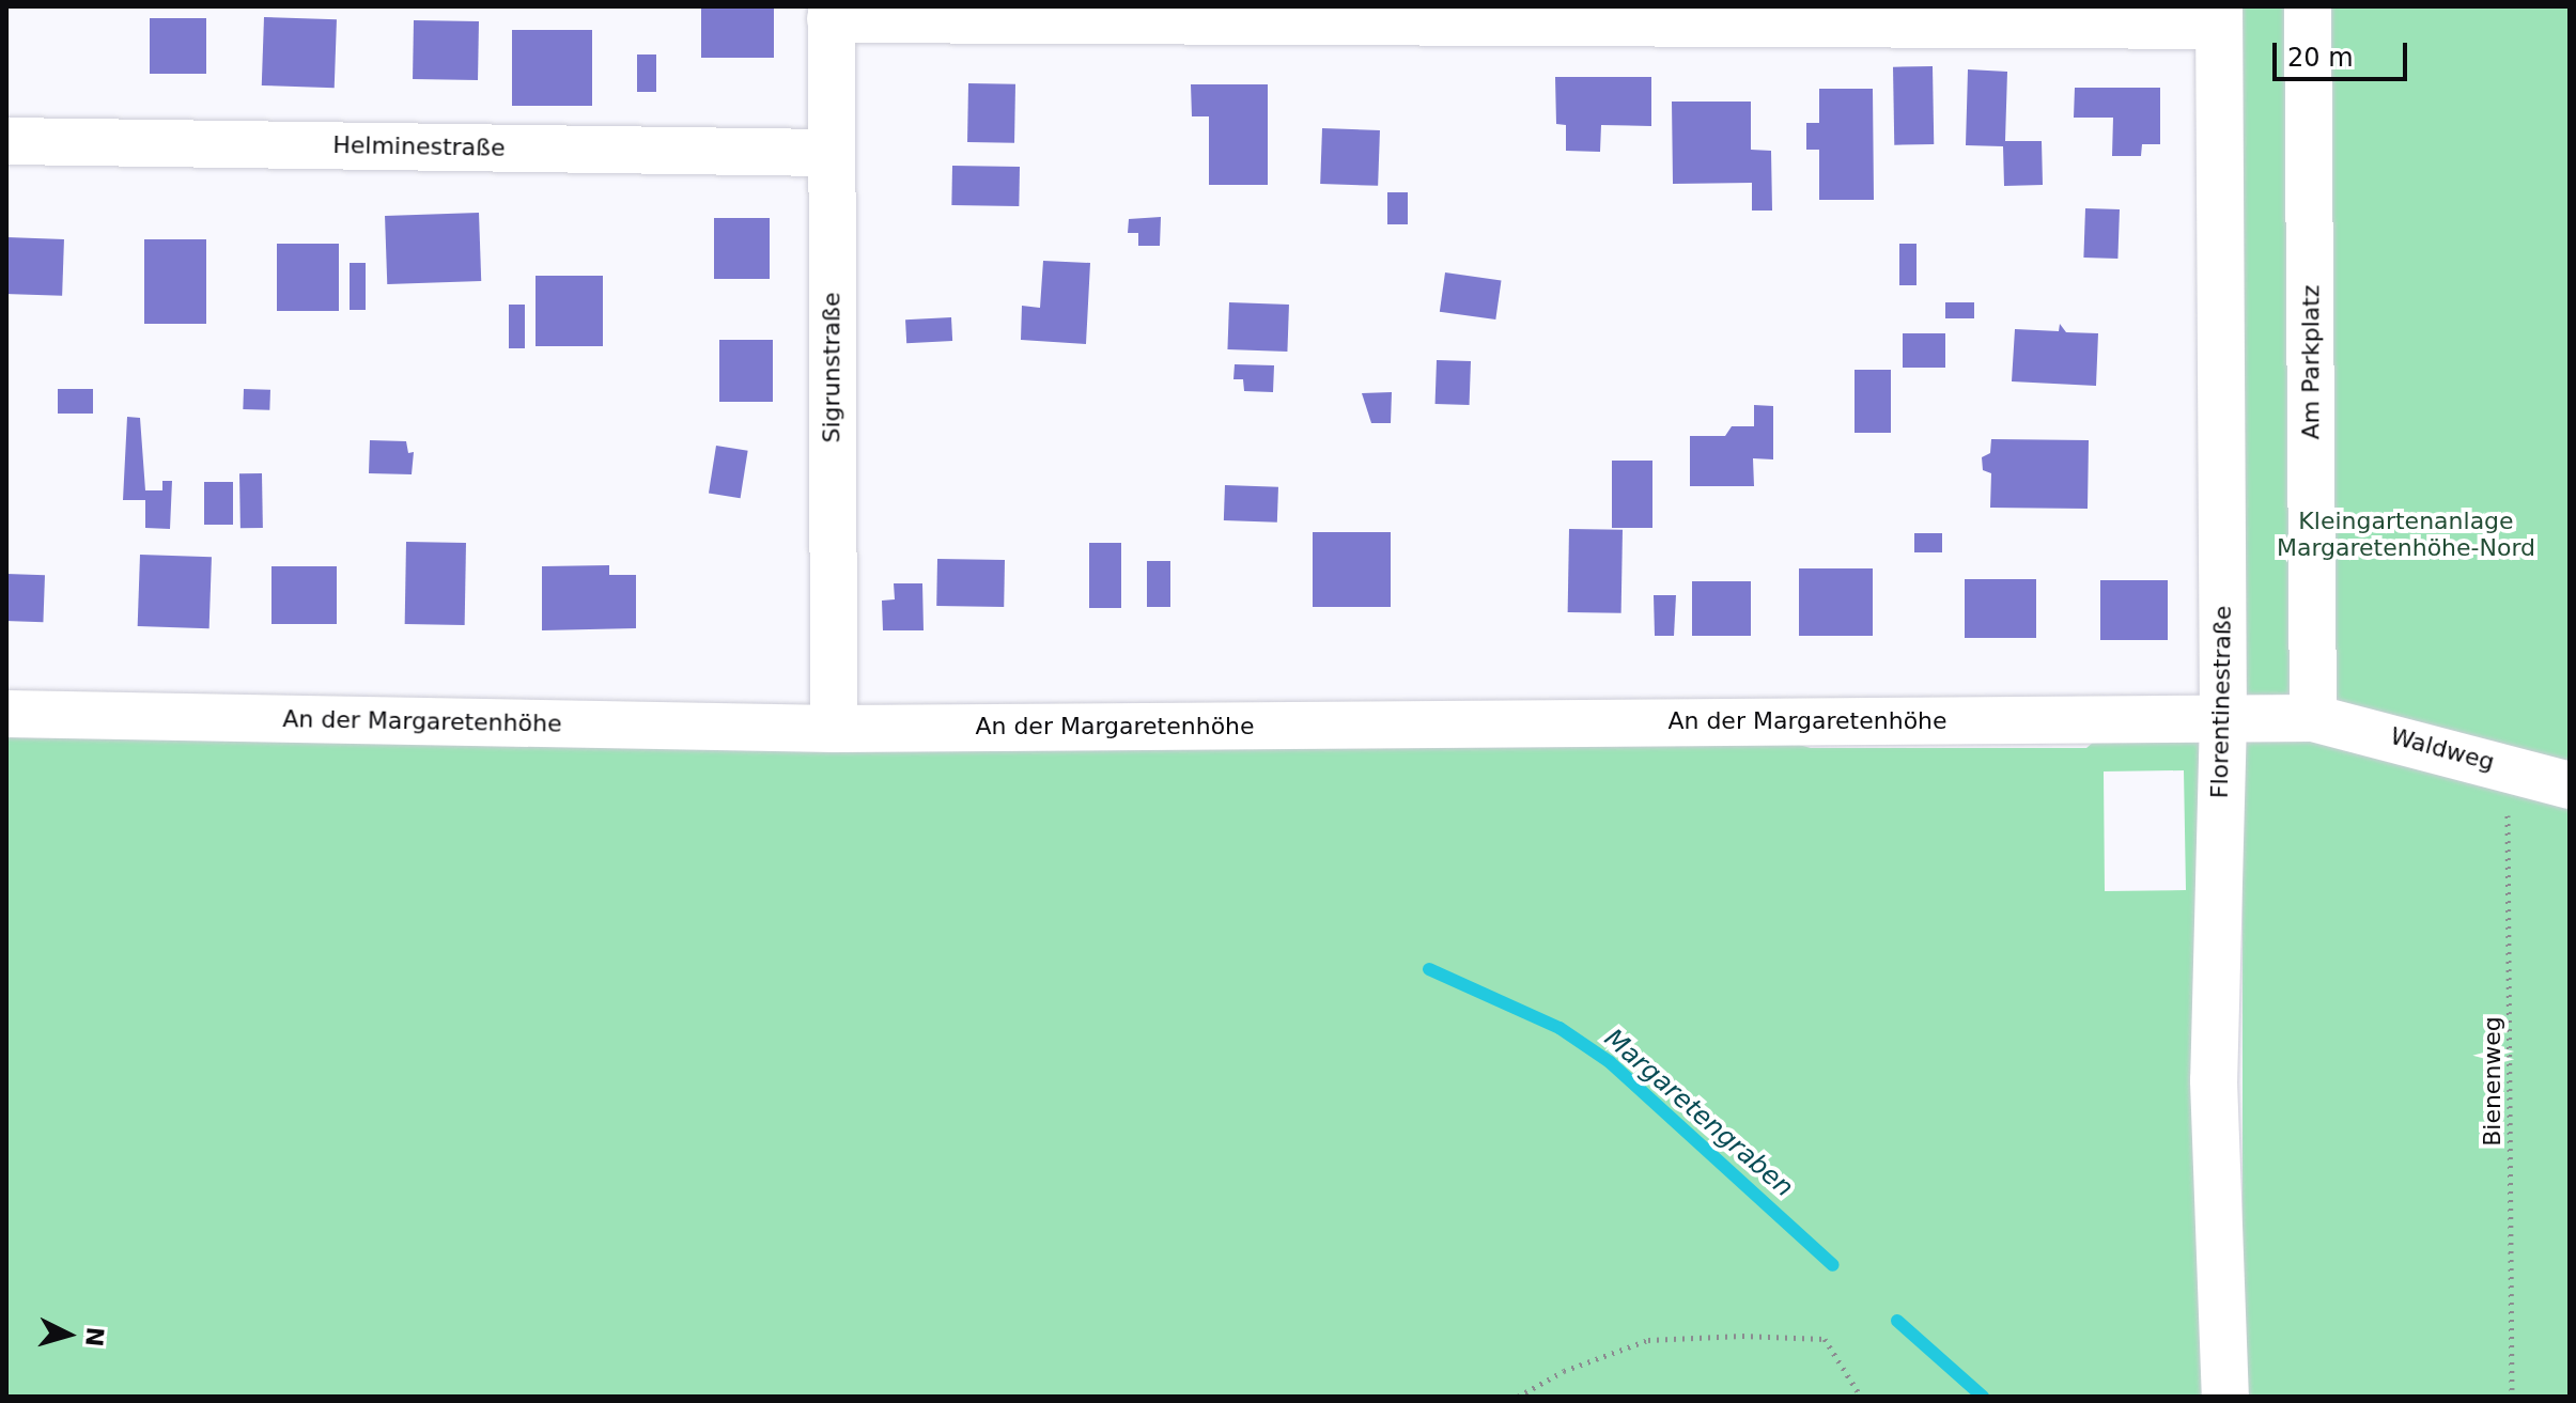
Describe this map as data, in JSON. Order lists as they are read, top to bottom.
{
  "streets": {
    "street": [
      "Helminestraße",
      "Am Parkplatz",
      "Sigrunstraße",
      "Florentinestraße",
      "An der Margaretenhöhe",
      "Waldweg"
    ],
    "path": ["Bienenweg"]
  },
  "crossings": [
    ["Helminestraße", "Sigrunstraße"],
    ["Am Parkplatz", "Waldweg"],
    ["Sigrunstraße", "An der Margaretenhöhe"],
    ["Florentinestraße", "An der Margaretenhöhe"],
    ["Florentinestraße", "Waldweg"],
    ["An der Margaretenhöhe", "Waldweg"],
    ["Waldweg", "Bienenweg"]
  ],
  "water": ["Margaretengraben"],
  "parks": ["Kleingartenanlage Margaretenhöhe-Nord"],
  "scale_bar": "20 m",
  "north": "right"
}
